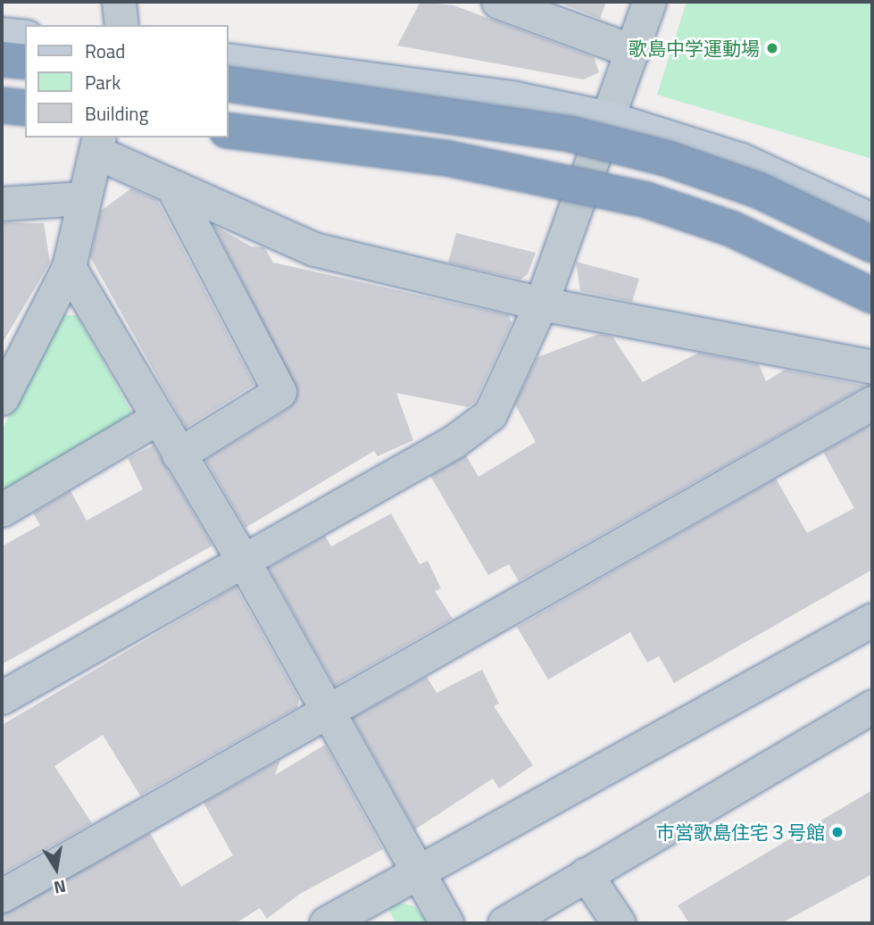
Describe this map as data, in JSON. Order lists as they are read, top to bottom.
{
  "places": ["歌島中学運動場", "市営歌島住宅３号館"],
  "legend": ["Road", "Park", "Building"],
  "north": "bottom"
}
